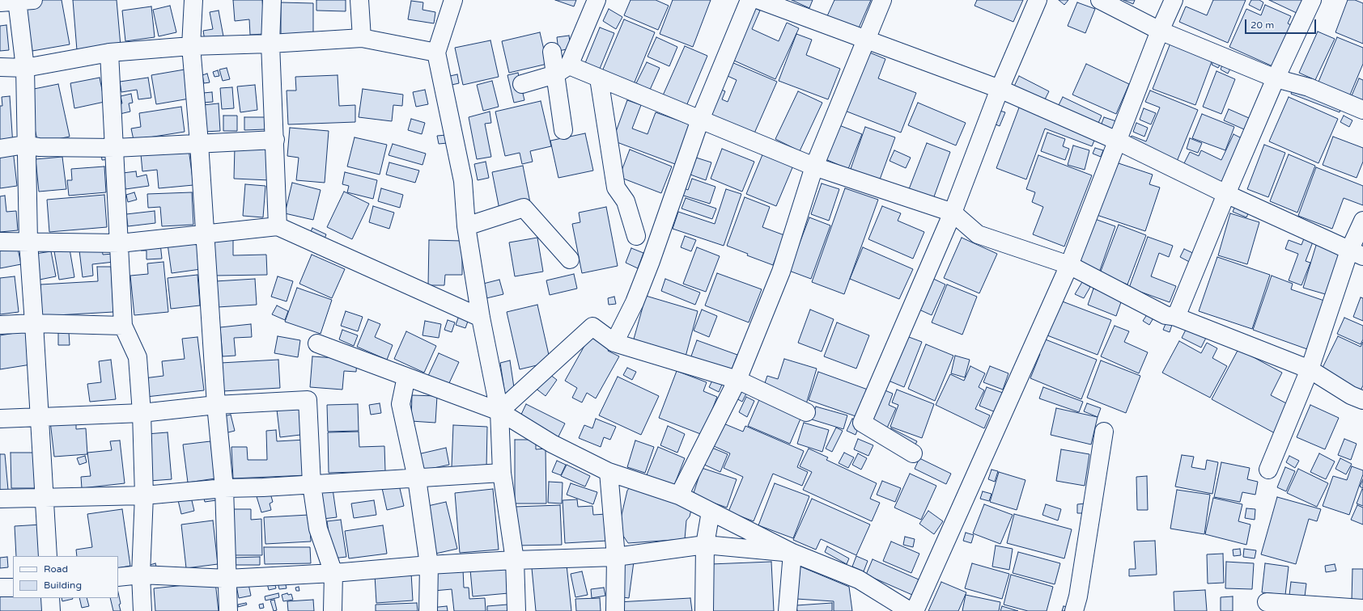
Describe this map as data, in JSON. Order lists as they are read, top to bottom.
{
  "legend": ["Road", "Building"],
  "scale_bar": "20 m"
}
